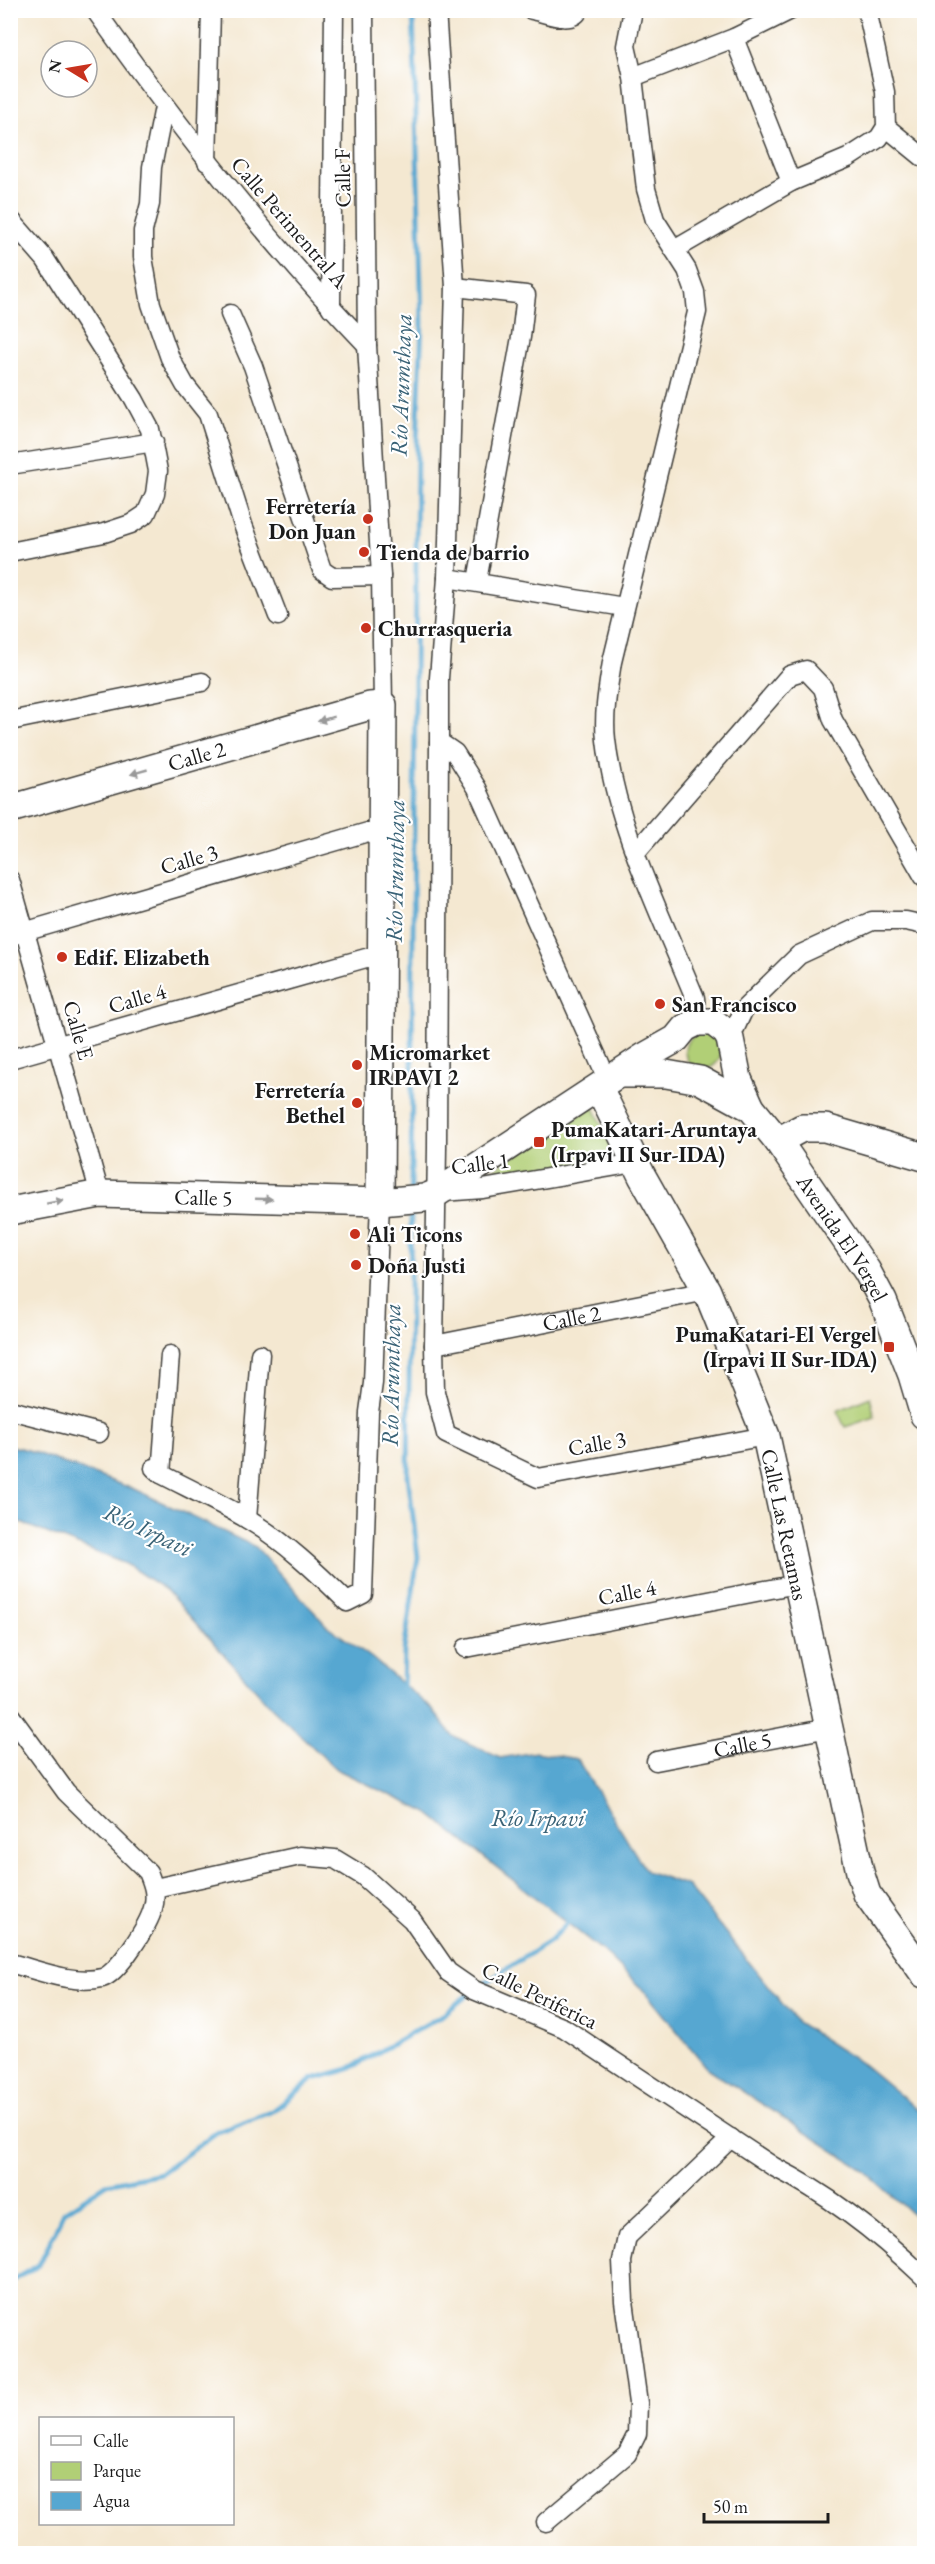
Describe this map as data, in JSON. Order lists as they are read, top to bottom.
{
  "streets": {
    "main road": [
      "Calle 2",
      "Calle 5",
      "Avenida El Vergel",
      "Calle Las Retamas"
    ],
    "street": [
      "Calle F",
      "Calle Perimentral A",
      "Calle 3",
      "Calle 4",
      "Calle E",
      "Calle 1",
      "Calle Periferica"
    ]
  },
  "crossings": [
    ["Calle F", "Calle Perimentral A"],
    ["Calle F", "Calle 2"],
    ["Calle 2", "Calle 3"],
    ["Calle 2", "Calle Las Retamas"],
    ["Calle 3", "Calle E"],
    ["Calle 3", "Calle Las Retamas"],
    ["Calle 4", "Calle E"],
    ["Calle 4", "Calle Las Retamas"],
    ["Calle E", "Calle 5"],
    ["Calle 1", "Calle 5"],
    ["Calle 1", "Calle Las Retamas"],
    ["Calle 5", "Calle Las Retamas"]
  ],
  "one_way": ["Calle 2", "Calle 5"],
  "water": ["Río Arumthaya", "Río Irpavi"],
  "places": {
    "other": [
      "Ferretería Don Juan",
      "Tienda de barrio",
      "Churrasqueria",
      "Edif. Elizabeth",
      "San Francisco",
      "Micromarket IRPAVI 2",
      "Ferretería Bethel",
      "Ali Ticons",
      "Doña Justi"
    ],
    "transit": ["PumaKatari-Aruntaya (Irpavi II Sur-IDA)", "PumaKatari-El Vergel (Irpavi II Sur-IDA)"]
  },
  "legend": ["Calle", "Parque", "Agua"],
  "scale_bar": "50 m",
  "north": "left"
}
